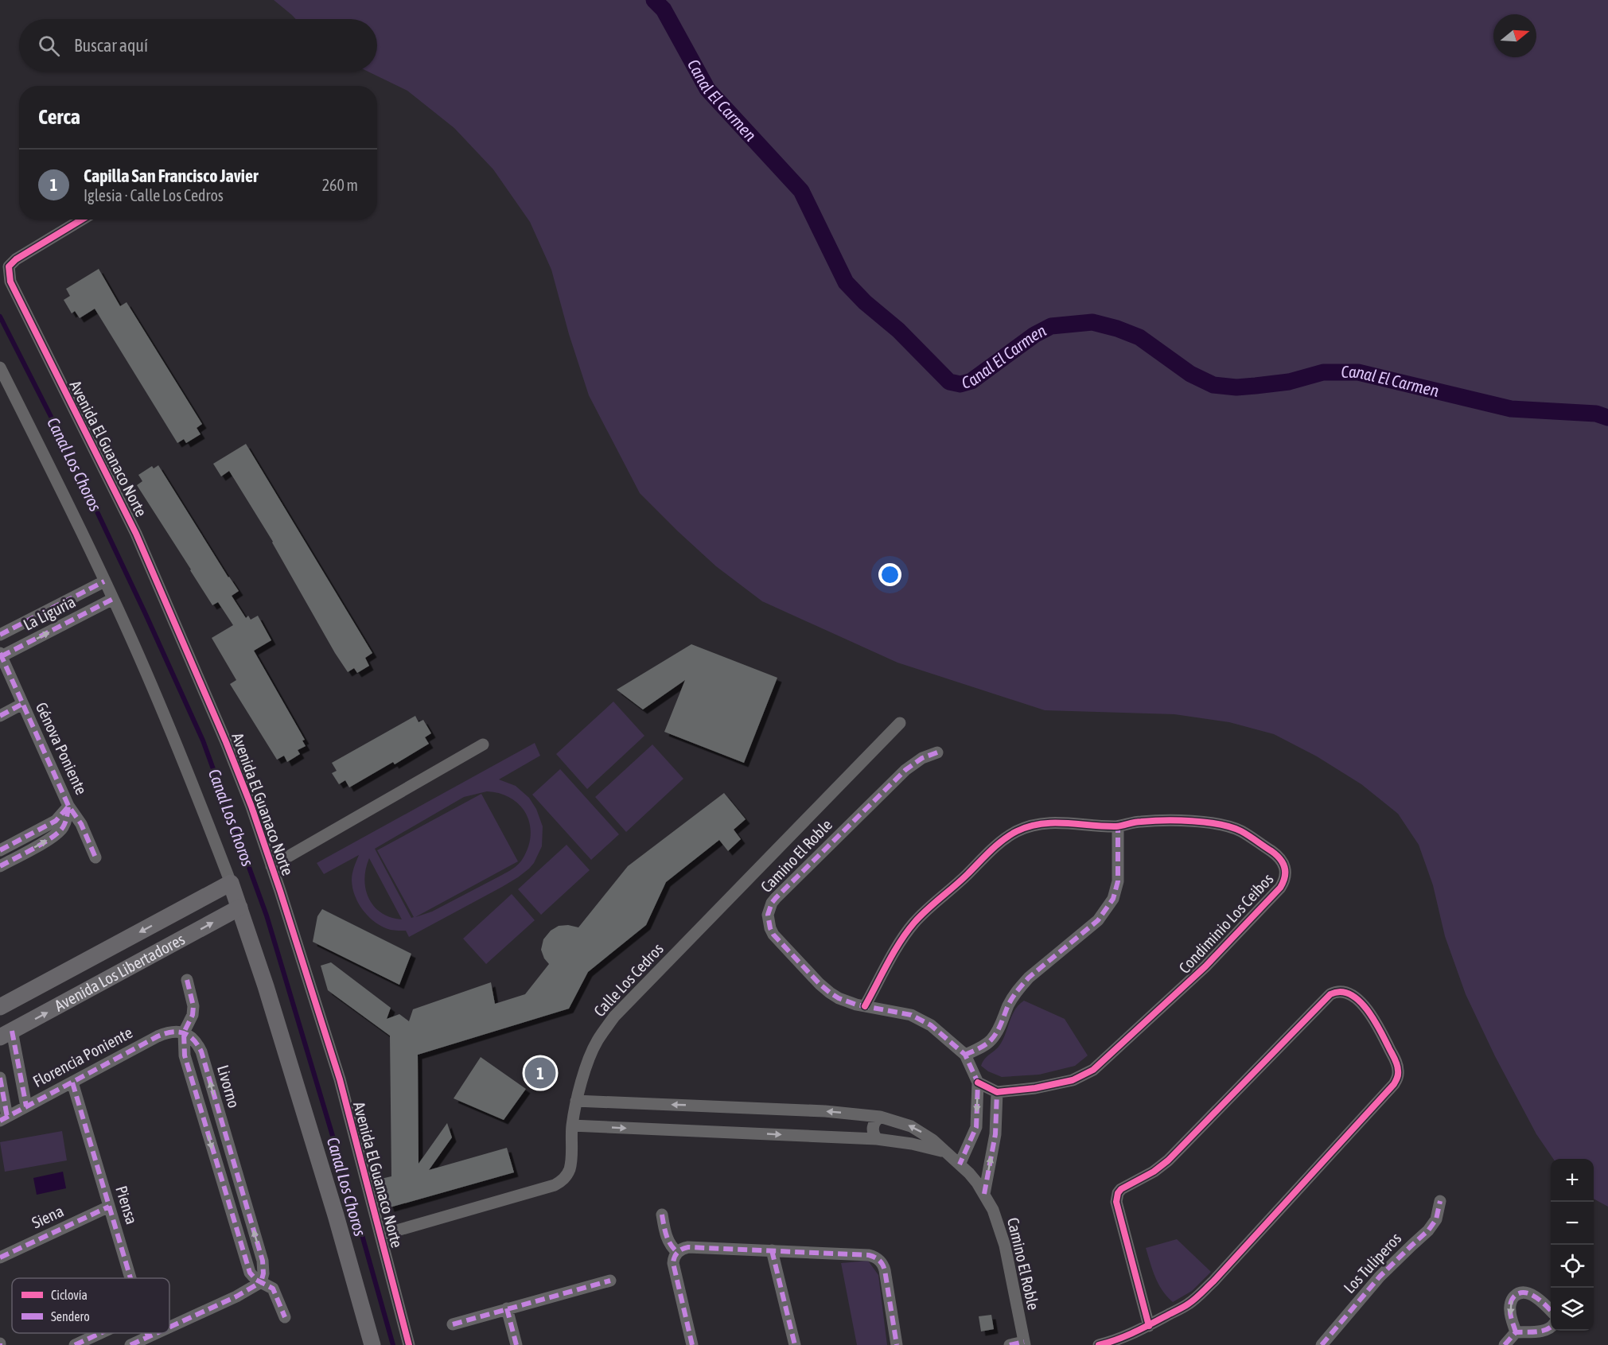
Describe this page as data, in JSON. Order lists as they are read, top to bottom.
{
  "streets": {
    "street": [
      "Avenida El Guanaco Norte",
      "La Liguria",
      "Génova Poniente",
      "Camino El Roble",
      "Condiminio Los Ceibos",
      "Avenida Los Libertadores",
      "Calle Los Cedros",
      "Florencia Poniente",
      "Livorno",
      "Piensa",
      "Siena",
      "Los Tuliperos"
    ]
  },
  "crossings": [
    ["Avenida El Guanaco Norte", "Calle Los Cedros"],
    ["La Liguria", "Génova Poniente"],
    ["Camino El Roble", "Condiminio Los Ceibos"],
    ["Camino El Roble", "Calle Los Cedros"],
    ["Florencia Poniente", "Livorno"],
    ["Florencia Poniente", "Piensa"],
    ["Piensa", "Siena"]
  ],
  "water": ["Canal El Carmen", "Canal Los Choros"],
  "legend": ["Ciclovía", "Sendero"],
  "north": "right",
  "page": {
    "search": "Buscar aquí",
    "heading": "Cerca",
    "list": [
      {
        "mark": "1",
        "name": "Capilla San Francisco Javier",
        "note": "Iglesia · Calle Los Cedros",
        "value": "260 m"
      }
    ],
    "pins": "1",
    "map_buttons": ["+", "−"]
  }
}
